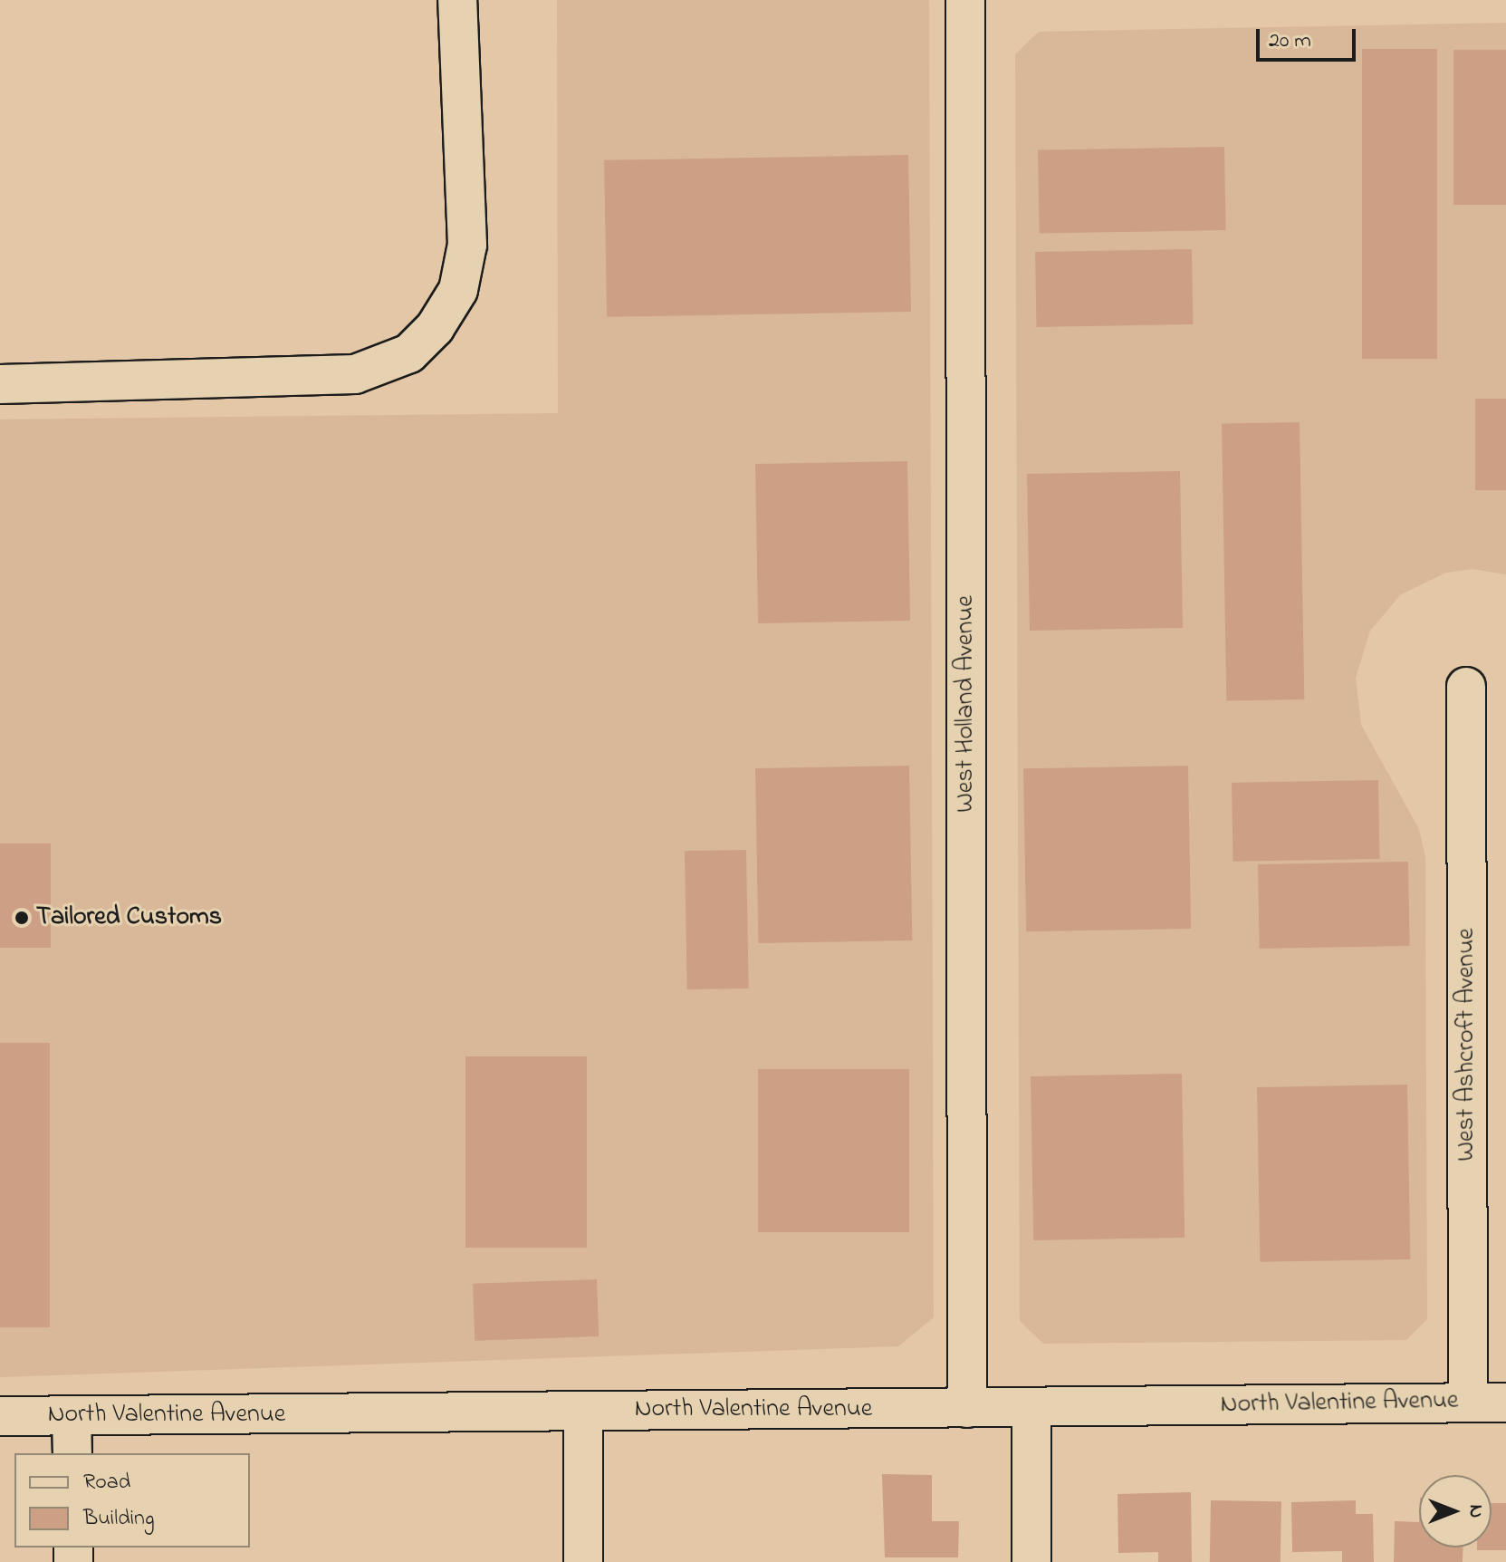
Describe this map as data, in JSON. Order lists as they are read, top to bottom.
{
  "streets": {
    "street": ["West Holland Avenue", "West Ashcroft Avenue", "North Valentine Avenue"]
  },
  "crossings": [
    ["West Holland Avenue", "North Valentine Avenue"],
    ["West Ashcroft Avenue", "North Valentine Avenue"]
  ],
  "places": ["Tailored Customs"],
  "legend": ["Road", "Building"],
  "scale_bar": "20 m",
  "north": "right"
}
